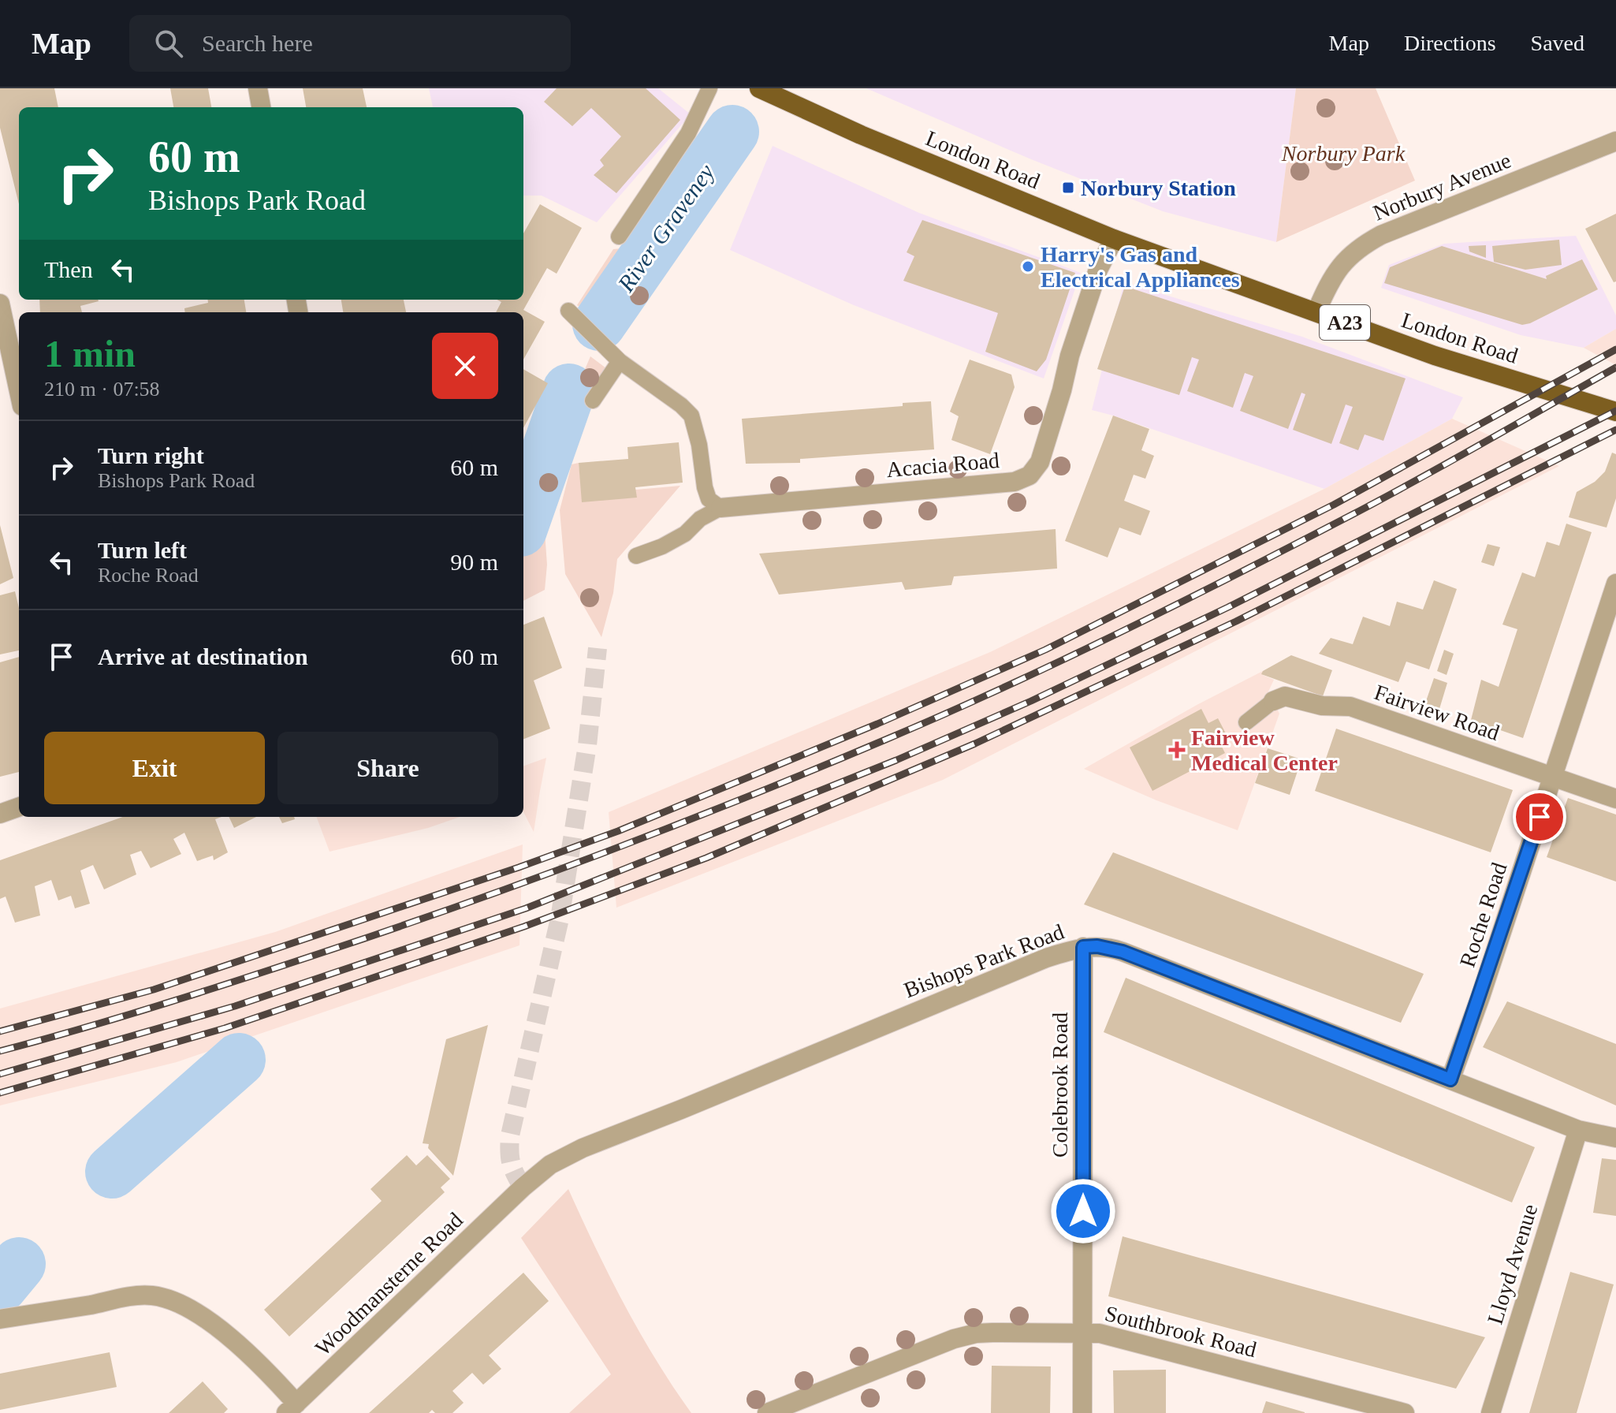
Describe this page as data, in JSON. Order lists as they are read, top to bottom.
{
  "streets": {
    "highway": ["London Road", "A23"],
    "street": [
      "Norbury Avenue",
      "Acacia Road",
      "Fairview Road",
      "Roche Road",
      "Bishops Park Road",
      "Colebrook Road",
      "Lloyd Avenue",
      "Woodmansterne Road",
      "Southbrook Road"
    ]
  },
  "crossings": [
    ["London Road", "Norbury Avenue"],
    ["London Road", "Acacia Road"],
    ["Fairview Road", "Roche Road"],
    ["Roche Road", "Bishops Park Road"],
    ["Bishops Park Road", "Colebrook Road"],
    ["Bishops Park Road", "Lloyd Avenue"],
    ["Bishops Park Road", "Woodmansterne Road"],
    ["Colebrook Road", "Southbrook Road"]
  ],
  "water": ["River Graveney"],
  "parks": ["Norbury Park"],
  "places": {
    "transit": ["Norbury Station"],
    "other": ["Harry's Gas and Electrical Appliances"],
    "health": ["Fairview Medical Center"]
  },
  "page": {
    "header": "Map",
    "search": "Search here",
    "nav": ["Map", "Directions", "Saved"],
    "turn": ["60 m", "Bishops Park Road"],
    "then": "Then",
    "heading": ["1 min", "210 m · 07:58"],
    "list": [
      {
        "name": "Turn right",
        "note": "Bishops Park Road",
        "value": "60 m"
      },
      {
        "name": "Turn left",
        "note": "Roche Road",
        "value": "90 m"
      },
      {
        "name": "Arrive at destination",
        "value": "60 m"
      }
    ],
    "buttons": ["Exit", "Share"]
  }
}
